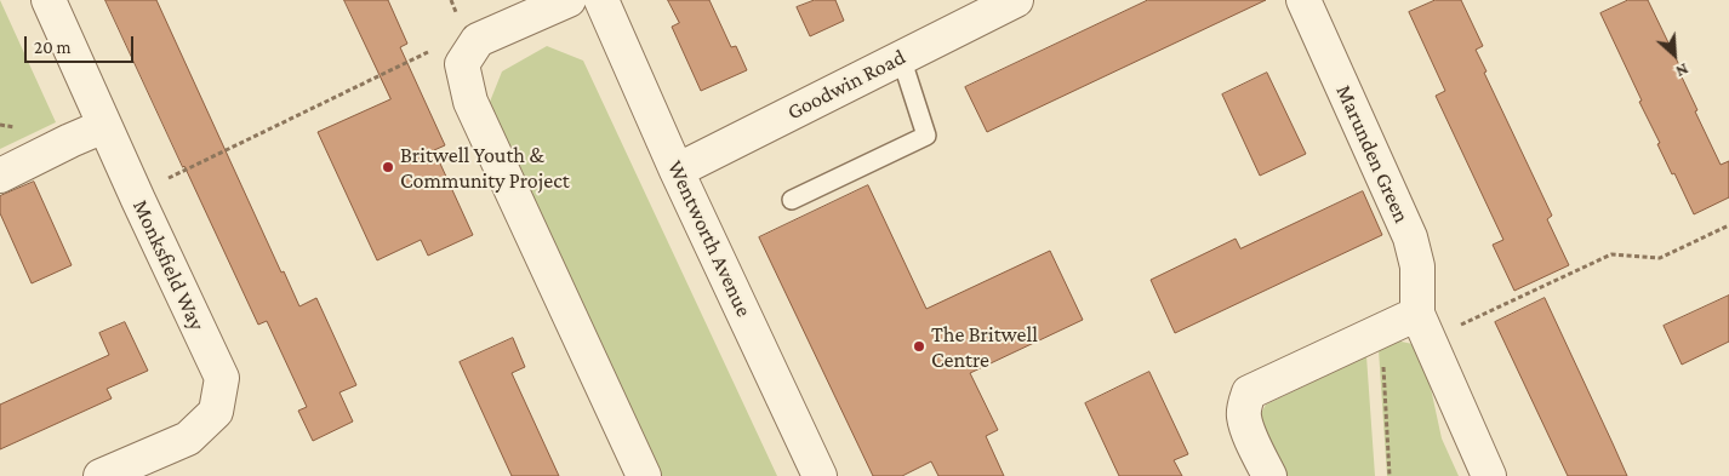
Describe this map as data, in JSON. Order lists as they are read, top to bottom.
{
  "streets": {
    "street": [
      "Goodwin Road",
      "Marunden Green",
      "Wentworth Avenue",
      "Monksfield Way"
    ]
  },
  "crossings": [
    ["Goodwin Road", "Wentworth Avenue"]
  ],
  "places": ["Britwell Youth & Community Project", "The Britwell Centre"],
  "scale_bar": "20 m",
  "north": "bottom right"
}
